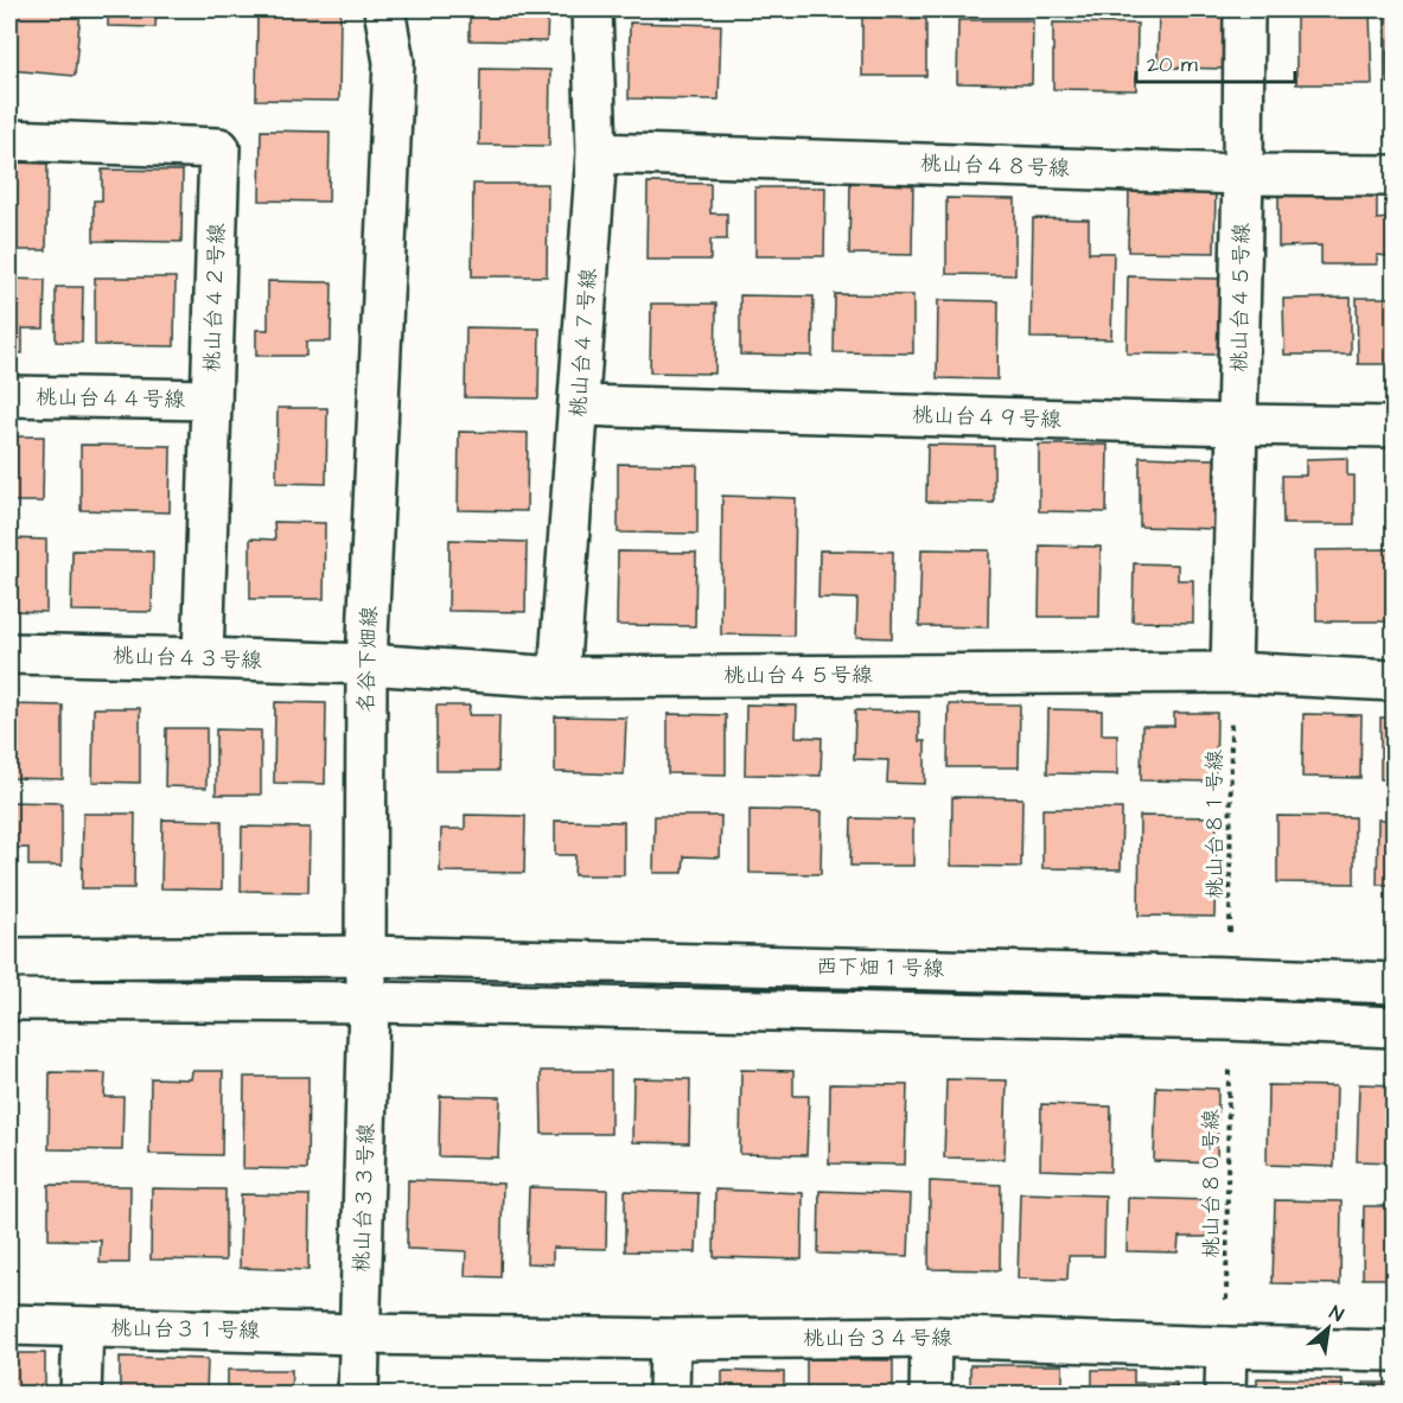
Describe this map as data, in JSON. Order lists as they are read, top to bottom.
{
  "streets": {
    "street": [
      "桃山台４８号線",
      "桃山台４２号線",
      "桃山台４５号線",
      "桃山台４７号線",
      "桃山台４４号線",
      "桃山台４９号線",
      "桃山台４３号線",
      "名谷下畑線",
      "西下畑１号線",
      "桃山台３３号線",
      "桃山台３１号線",
      "桃山台３４号線"
    ],
    "path": ["桃山台８１号線", "桃山台８０号線"]
  },
  "crossings": [
    ["桃山台４８号線", "桃山台４５号線"],
    ["桃山台４８号線", "桃山台４７号線"],
    ["桃山台４２号線", "桃山台４４号線"],
    ["桃山台４２号線", "桃山台４３号線"],
    ["桃山台４５号線", "桃山台４７号線"],
    ["桃山台４５号線", "桃山台４９号線"],
    ["桃山台４５号線", "桃山台４３号線"],
    ["桃山台４５号線", "名谷下畑線"],
    ["桃山台４５号線", "桃山台８１号線"],
    ["桃山台４７号線", "桃山台４９号線"],
    ["桃山台４３号線", "名谷下畑線"],
    ["名谷下畑線", "西下畑１号線"],
    ["名谷下畑線", "桃山台３３号線"],
    ["桃山台８１号線", "西下畑１号線"],
    ["西下畑１号線", "桃山台８０号線"],
    ["西下畑１号線", "桃山台３３号線"],
    ["桃山台８０号線", "桃山台３４号線"],
    ["桃山台３３号線", "桃山台３１号線"],
    ["桃山台３３号線", "桃山台３４号線"],
    ["桃山台３１号線", "桃山台３４号線"]
  ],
  "scale_bar": "20 m",
  "north": "top right"
}
